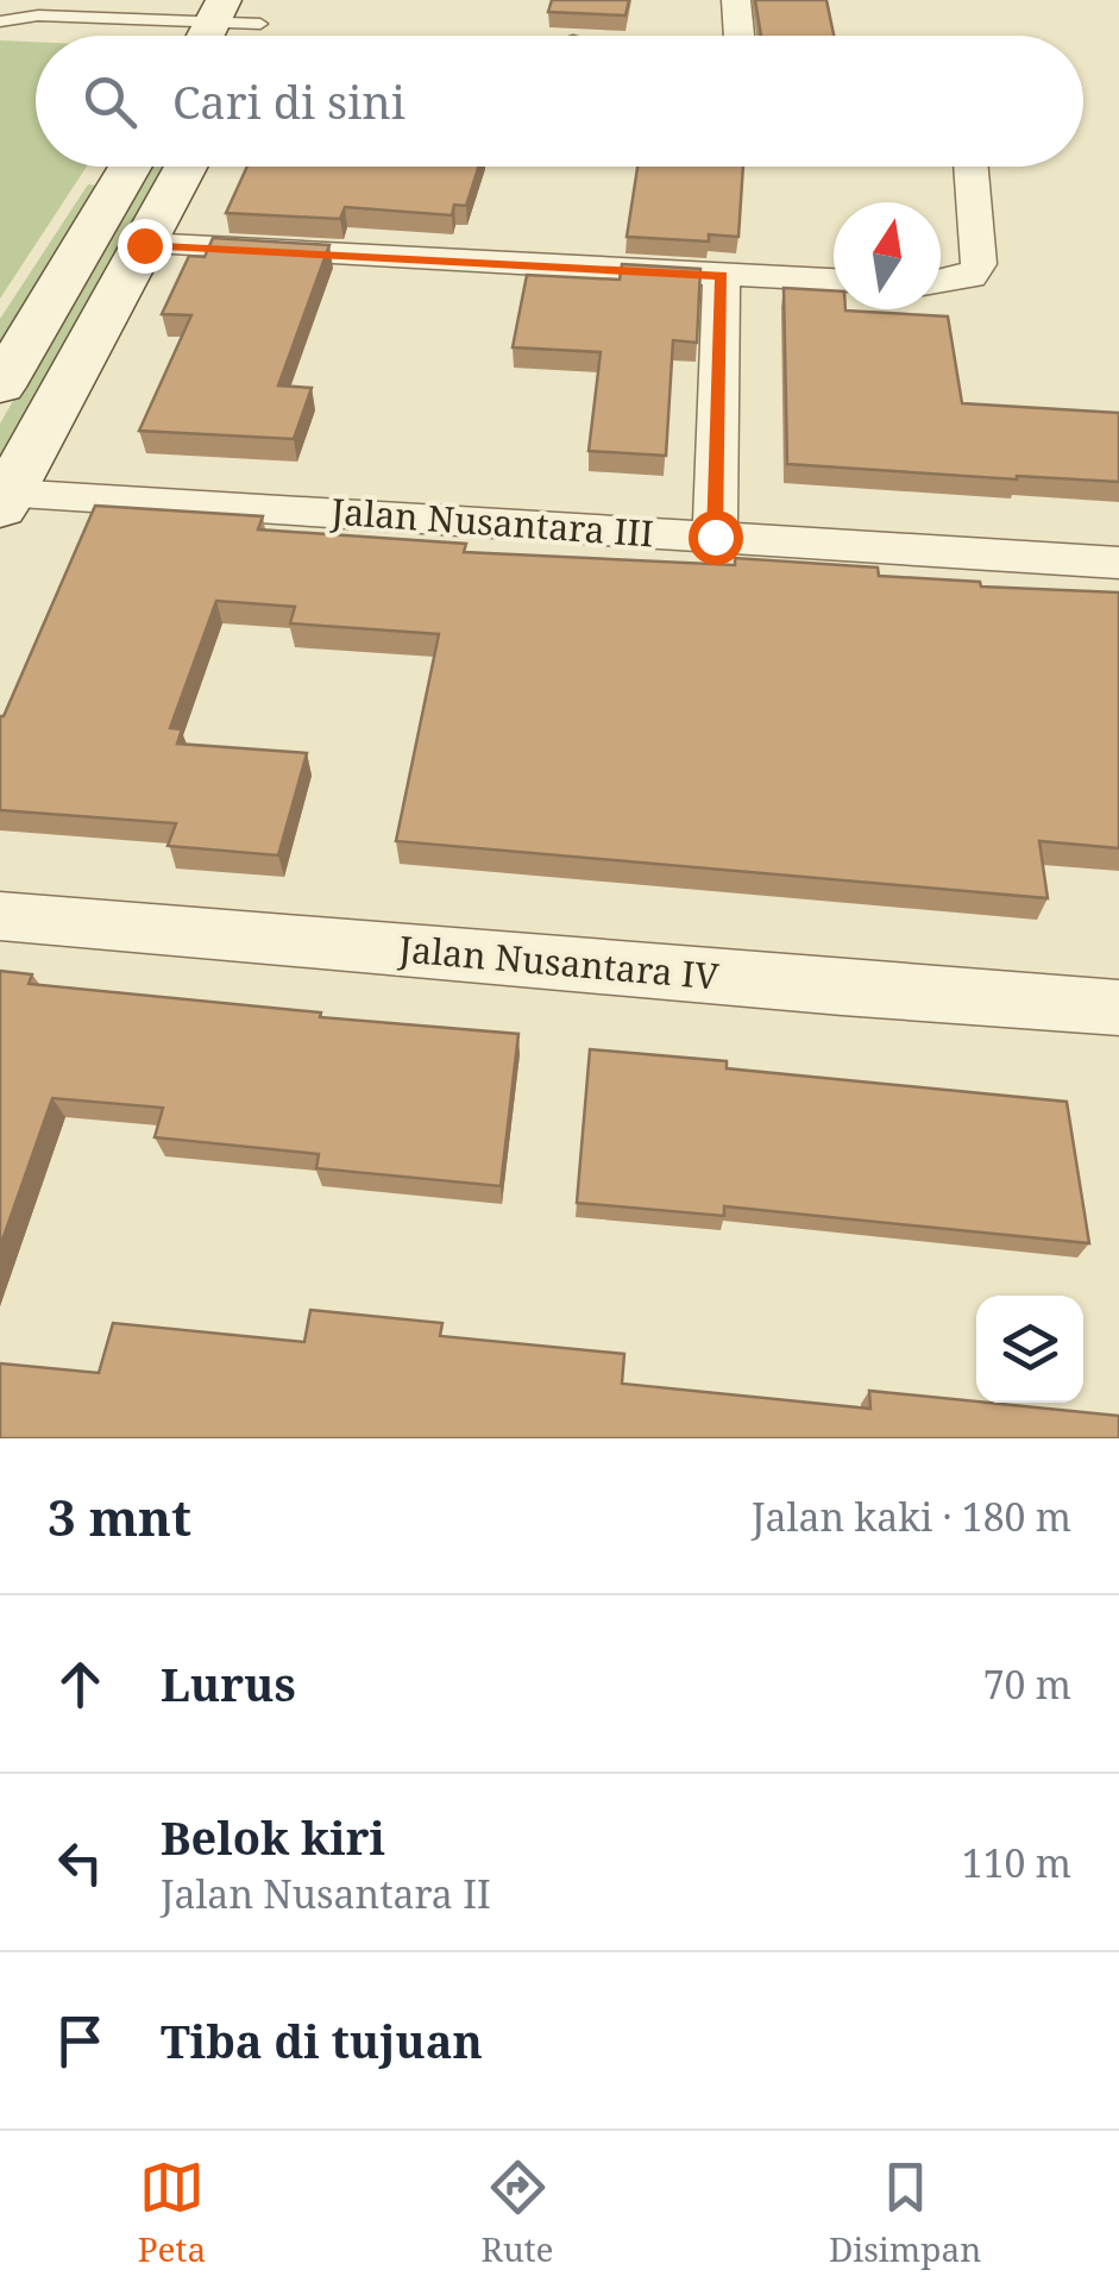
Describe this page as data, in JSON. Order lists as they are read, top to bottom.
{
  "streets": {
    "street": ["Jalan Nusantara III", "Jalan Nusantara IV"]
  },
  "north": "top",
  "page": {
    "search": "Cari di sini",
    "heading": ["3 mnt", "Jalan kaki · 180 m"],
    "list": [
      ["Lurus", "70 m"],
      ["Belok kiri", "Jalan Nusantara II", "110 m"],
      "Tiba di tujuan"
    ],
    "nav": ["Peta", "Rute", "Disimpan"]
  }
}
